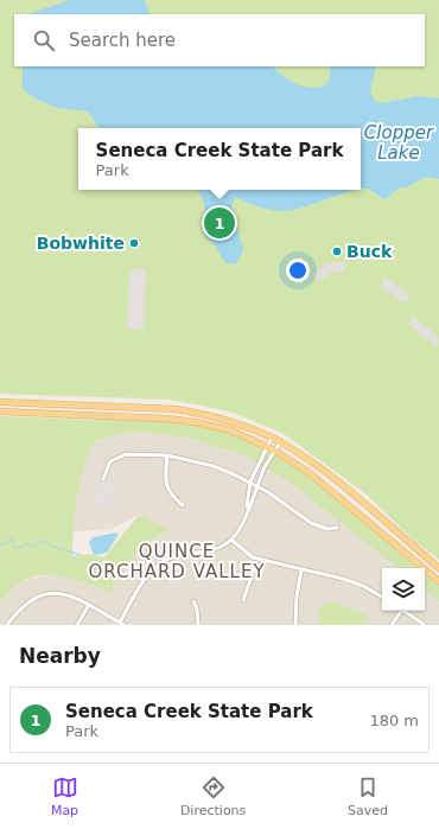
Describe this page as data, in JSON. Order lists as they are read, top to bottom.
{
  "districts": ["QUINCE ORCHARD VALLEY"],
  "water": ["Clopper Lake"],
  "places": ["Bobwhite", "Buck"],
  "page": {
    "search": "Search here",
    "popup": ["Seneca Creek State Park", "Park"],
    "pins": "1",
    "heading": "Nearby",
    "list": [
      {
        "mark": "1",
        "name": "Seneca Creek State Park",
        "note": "Park",
        "value": "180 m"
      }
    ],
    "nav": ["Map", "Directions", "Saved"]
  }
}
